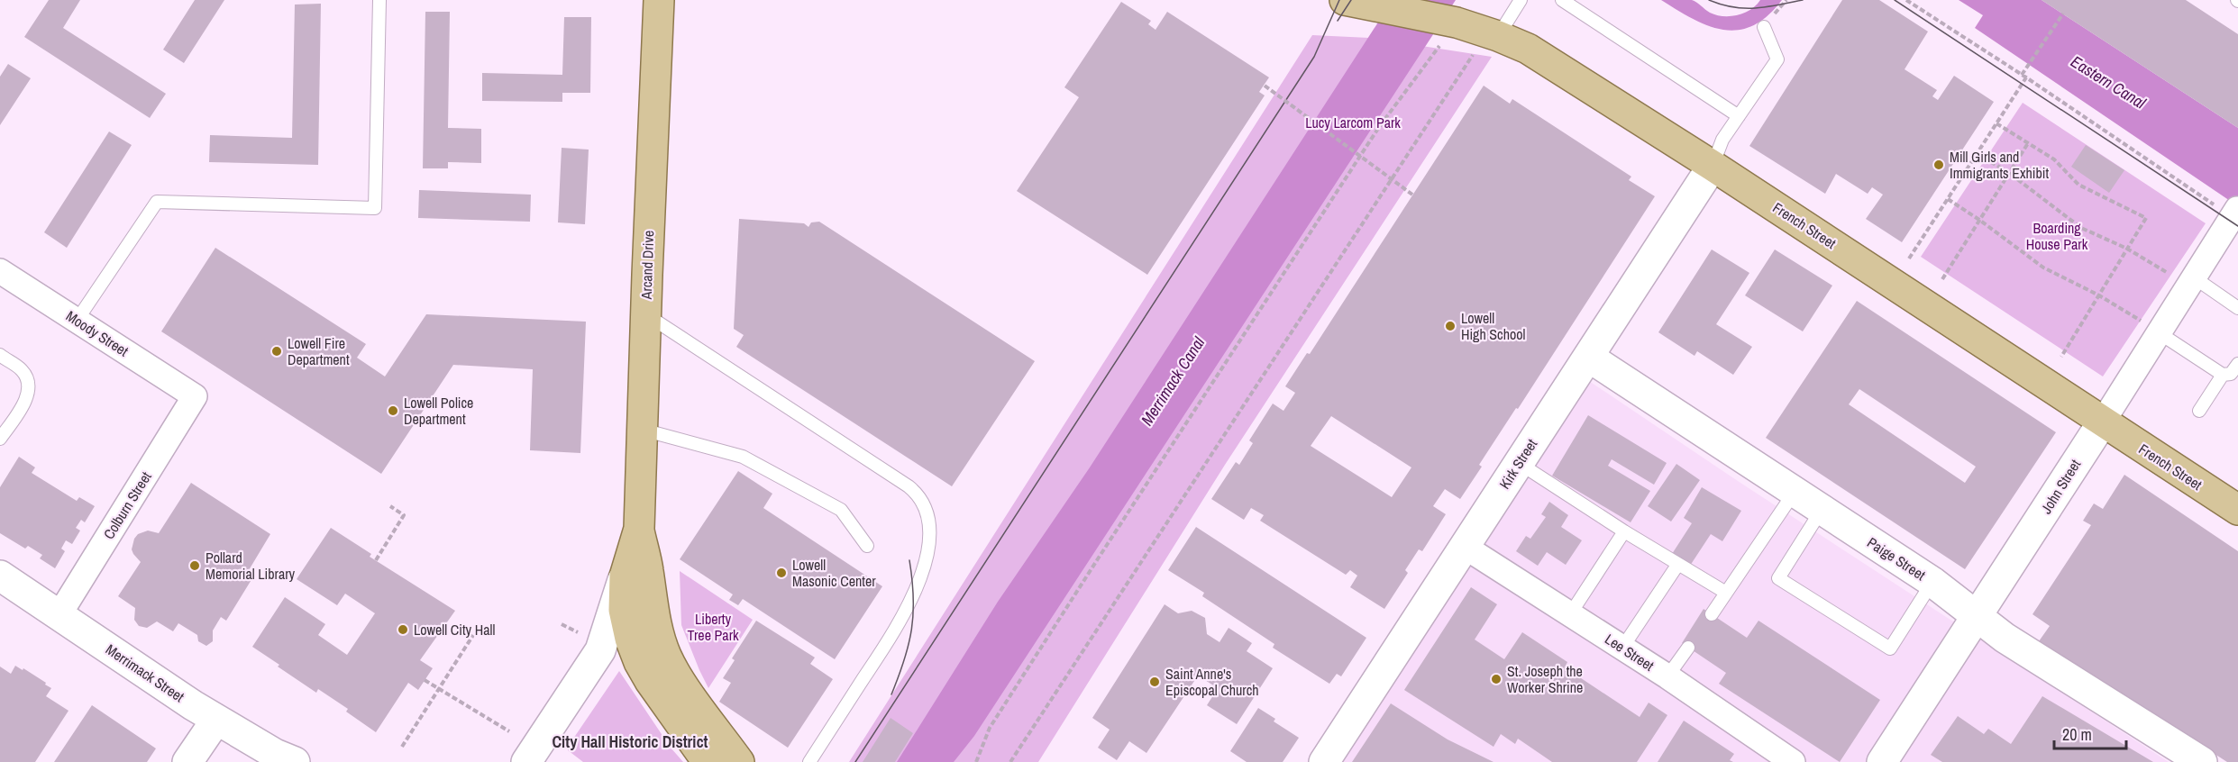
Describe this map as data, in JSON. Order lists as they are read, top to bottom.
{
  "streets": {
    "main road": ["French Street", "Arcand Drive"],
    "street": [
      "Moody Street",
      "Kirk Street",
      "John Street",
      "Colburn Street",
      "Paige Street",
      "Lee Street",
      "Merrimack Street"
    ]
  },
  "crossings": [
    ["French Street", "Kirk Street"],
    ["French Street", "John Street"],
    ["Moody Street", "Colburn Street"],
    ["Kirk Street", "Paige Street"],
    ["Kirk Street", "Lee Street"],
    ["John Street", "Paige Street"],
    ["Colburn Street", "Merrimack Street"]
  ],
  "districts": ["City Hall Historic District"],
  "water": ["Eastern Canal", "Merrimack Canal"],
  "parks": ["Lucy Larcom Park", "Boarding House Park", "Liberty Tree Park"],
  "places": [
    "Mill Girls and Immigrants Exhibit",
    "Lowell High School",
    "Lowell Fire Department",
    "Lowell Police Department",
    "Pollard Memorial Library",
    "Lowell Masonic Center",
    "Lowell City Hall",
    "St. Joseph the Worker Shrine",
    "Saint Anne's Episcopal Church"
  ],
  "scale_bar": "20 m"
}
